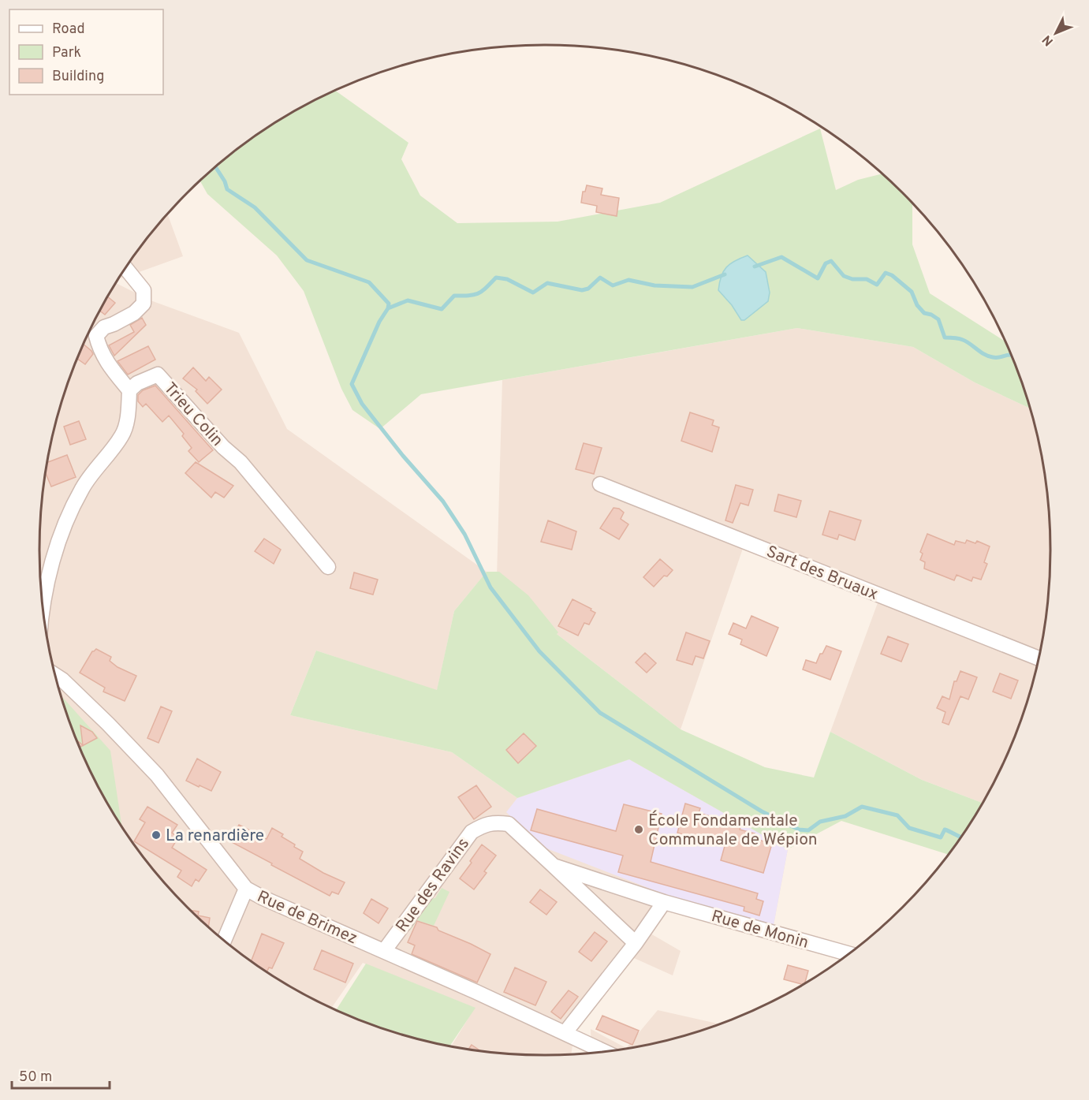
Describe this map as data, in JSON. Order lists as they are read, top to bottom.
{
  "streets": {
    "street": [
      "Trieu Colin",
      "Sart des Bruaux",
      "Rue des Ravins",
      "Rue de Brimez",
      "Rue de Monin"
    ]
  },
  "crossings": [
    ["Rue des Ravins", "Rue de Brimez"],
    ["Rue des Ravins", "Rue de Monin"]
  ],
  "places": ["École Fondamentale Communale de Wépion", "La renardière"],
  "legend": ["Road", "Park", "Building"],
  "scale_bar": "50 m",
  "north": "bottom left"
}
